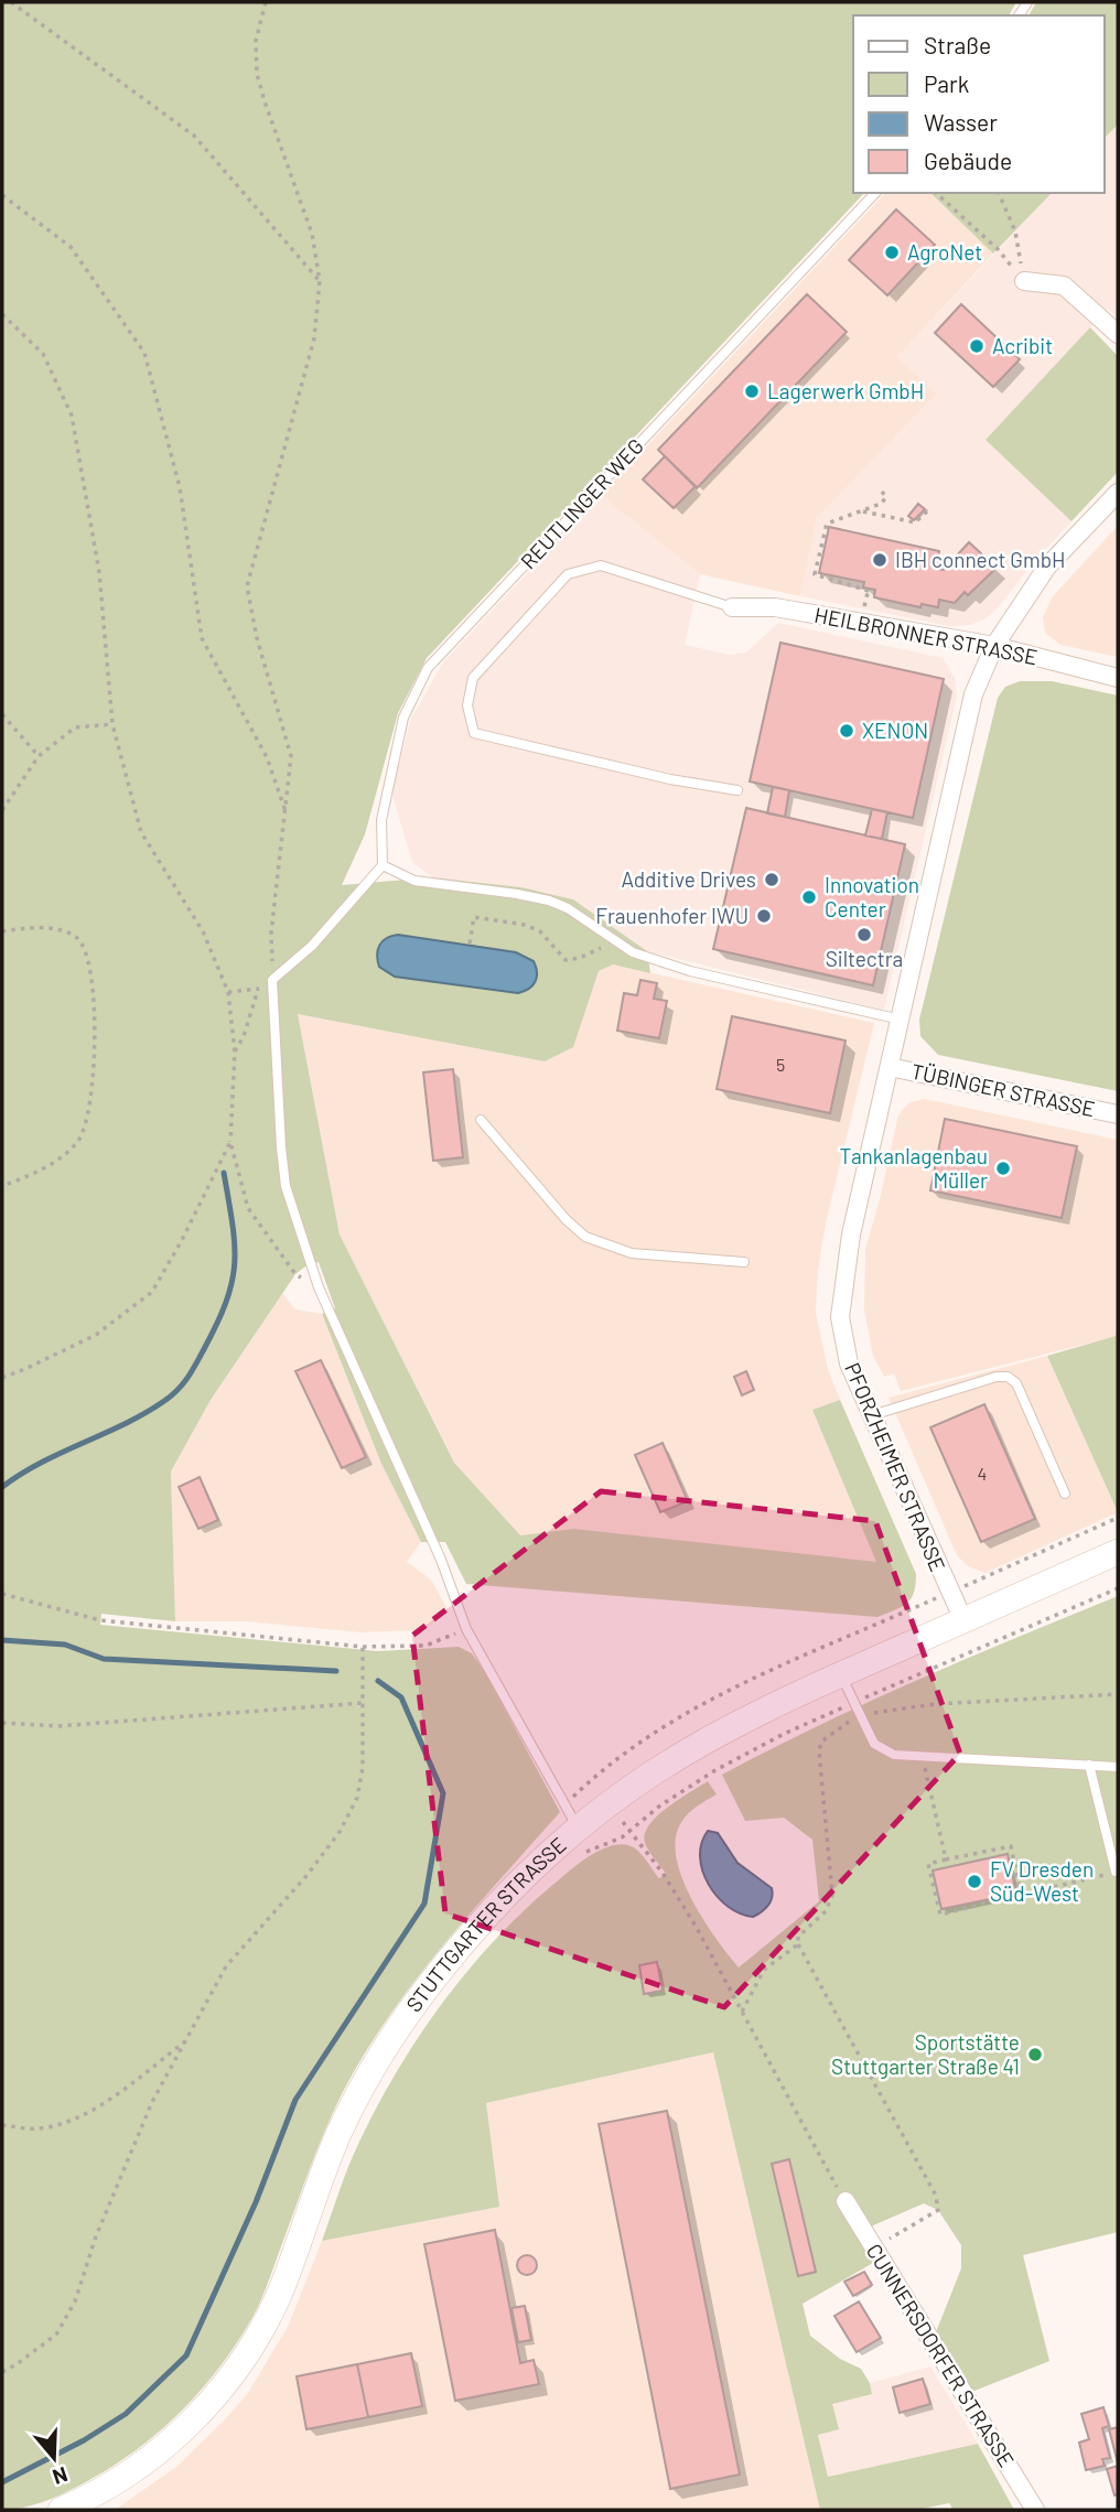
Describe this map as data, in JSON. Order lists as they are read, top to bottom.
{
  "streets": {
    "main road": ["STUTTGARTER STRASSE"],
    "street": [
      "HEILBRONNER STRASSE",
      "TÜBINGER STRASSE",
      "PFORZHEIMER STRASSE",
      "CUNNERSDORFER STRASSE"
    ],
    "lane": ["REUTLINGER WEG"]
  },
  "crossings": [
    ["HEILBRONNER STRASSE", "PFORZHEIMER STRASSE"],
    ["TÜBINGER STRASSE", "PFORZHEIMER STRASSE"],
    ["PFORZHEIMER STRASSE", "STUTTGARTER STRASSE"]
  ],
  "places": [
    "AgroNet",
    "Acribit",
    "Lagerwerk GmbH",
    "IBH connect GmbH",
    "XENON",
    "Additive Drives",
    "Innovation Center",
    "Frauenhofer IWU",
    "Siltectra",
    "Tankanlagenbau Müller",
    "FV Dresden Süd-West",
    "Sportstätte Stuttgarter Straße 41"
  ],
  "house_numbers": ["5", "4"],
  "legend": [
    "Straße",
    "Park",
    "Wasser",
    "Gebäude"
  ],
  "north": "bottom"
}
